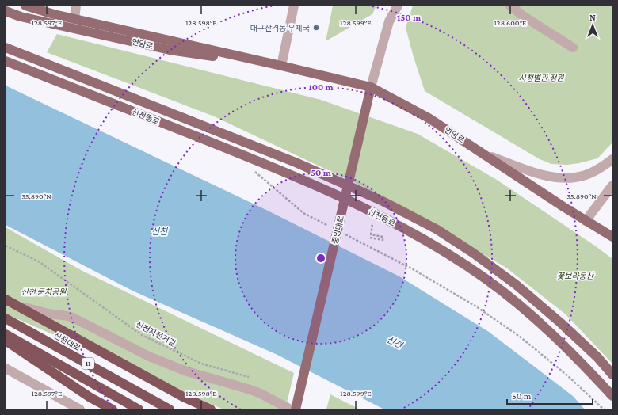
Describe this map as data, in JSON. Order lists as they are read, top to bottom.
{
  "streets": {
    "highway": ["신천대로", "11"],
    "main road": ["연암로", "신천동로", "중앙대로"],
    "path": ["신천자전거길"]
  },
  "crossings": [
    ["연암로", "중앙대로"]
  ],
  "water": ["신천"],
  "parks": ["시청별관 정원", "꽃보라동산", "신천 둔치공원"],
  "places": ["대구산격동 우체국"],
  "scale_bar": "50 m",
  "north": "top",
  "coordinates": [
    "128.597°E",
    "128.598°E",
    "128.599°E",
    "128.600°E",
    "35.890°N"
  ],
  "rings": ["150 m", "100 m", "50 m"]
}
